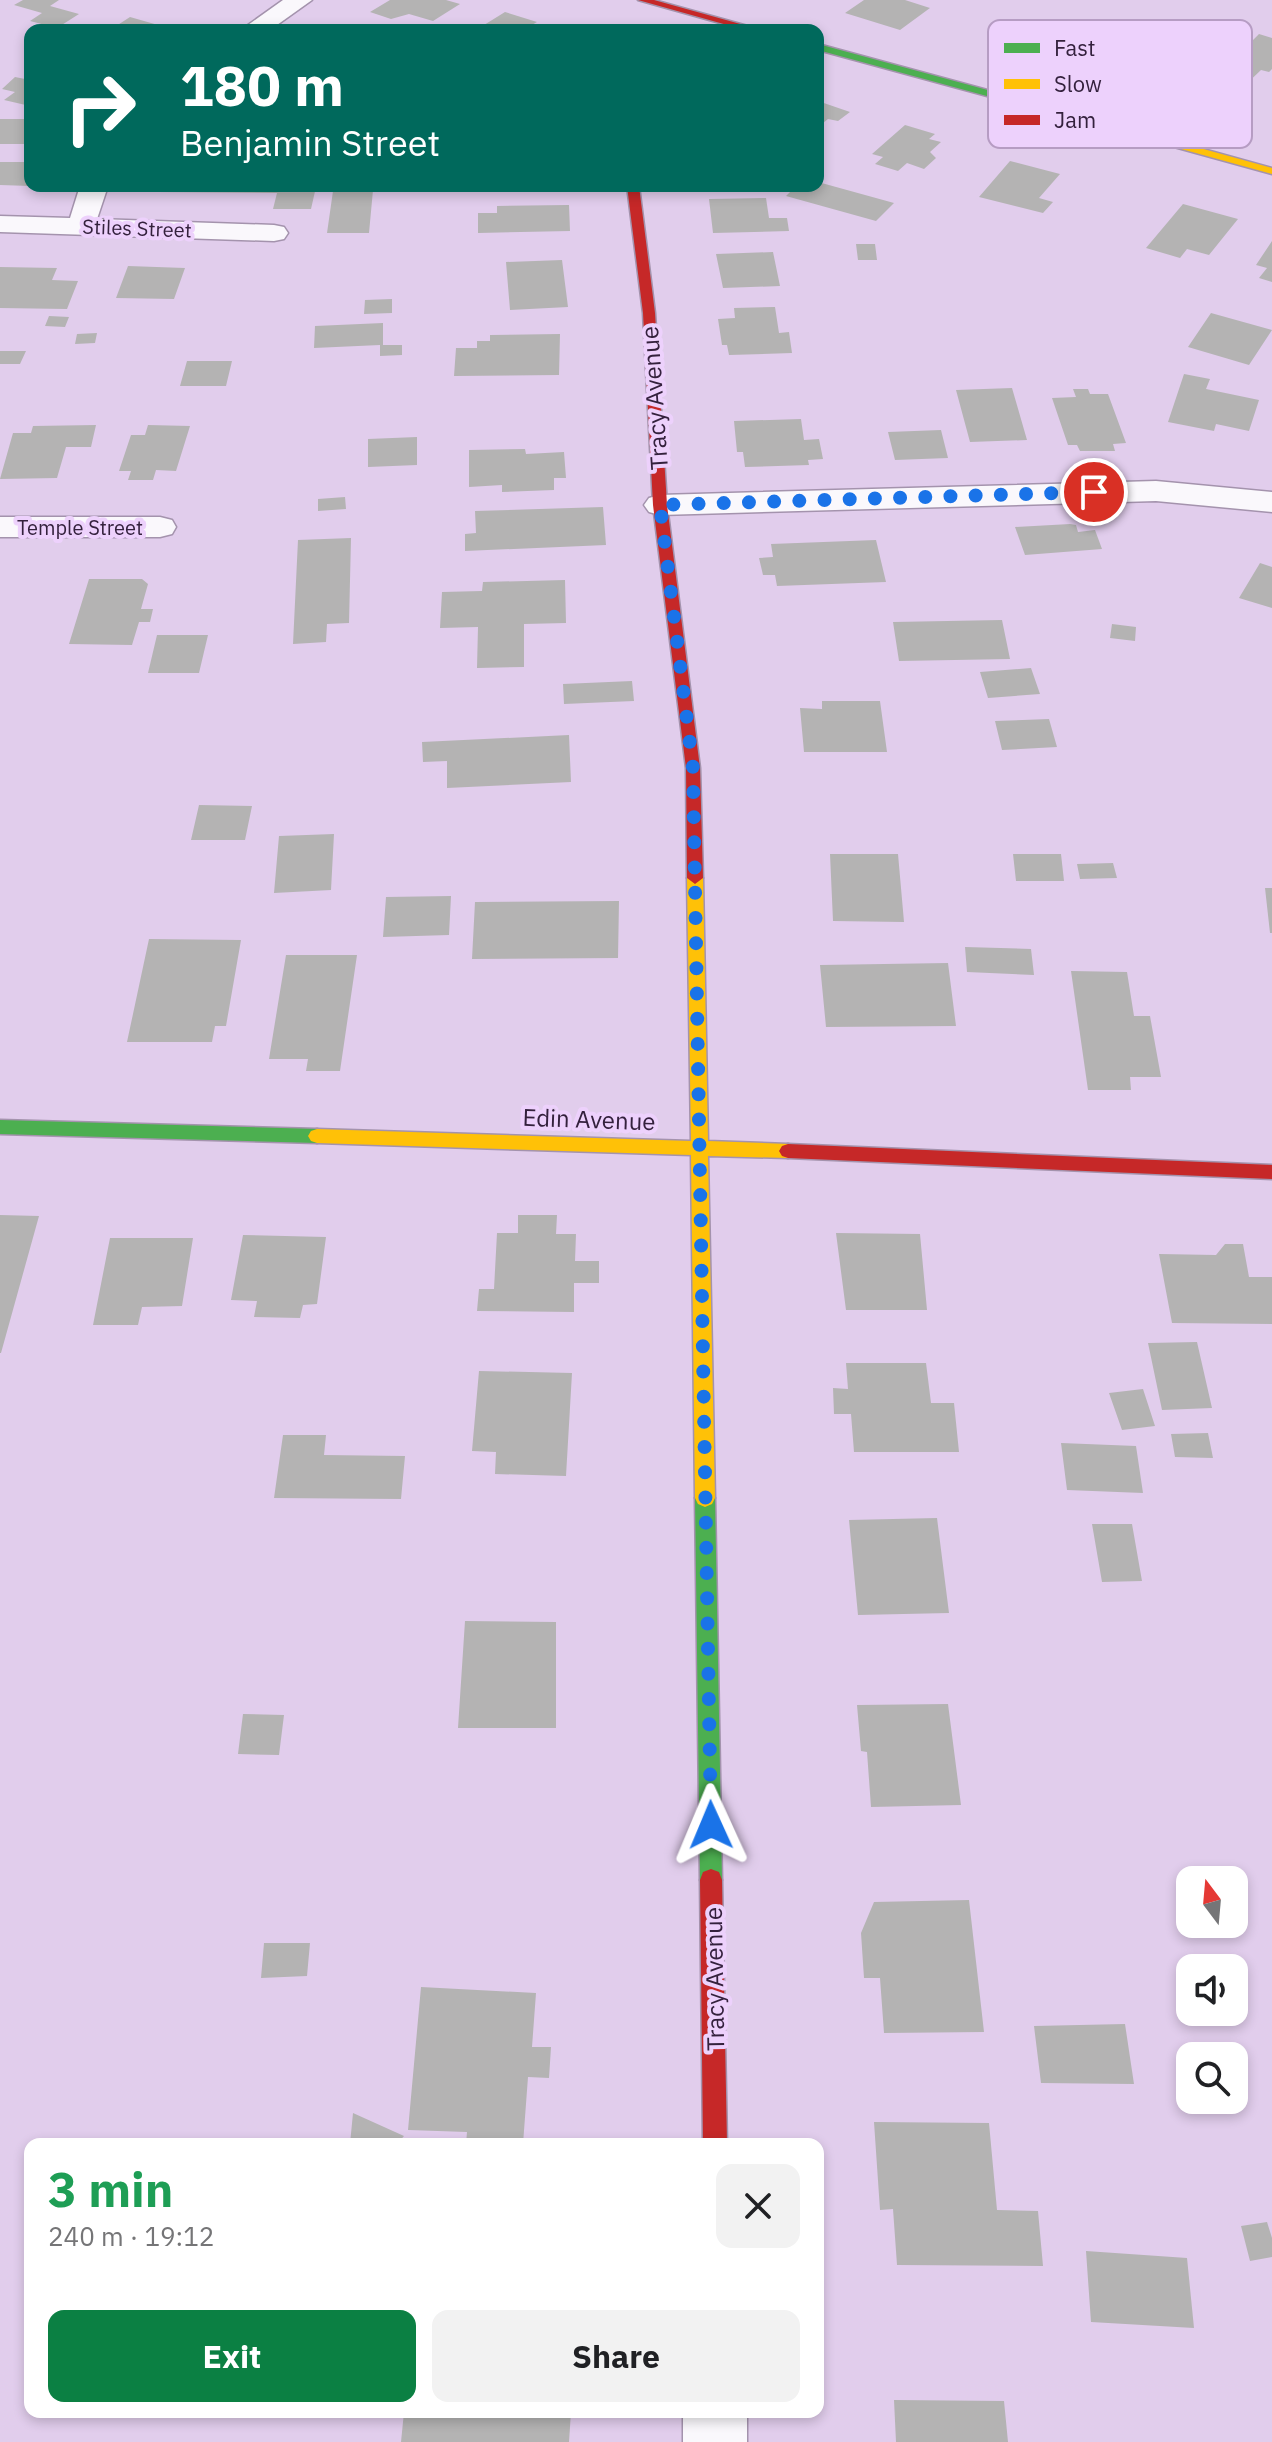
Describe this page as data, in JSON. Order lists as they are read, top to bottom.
{
  "streets": {
    "street": [
      "Stiles Street",
      "Tracy Avenue",
      "Temple Street",
      "Edin Avenue"
    ]
  },
  "crossings": [
    ["Tracy Avenue", "Edin Avenue"]
  ],
  "legend": ["Fast", "Slow", "Jam"],
  "north": "top",
  "page": {
    "turn": ["180 m", "Benjamin Street"],
    "heading": ["3 min", "240 m · 19:12"],
    "buttons": ["Exit", "Share"]
  }
}
